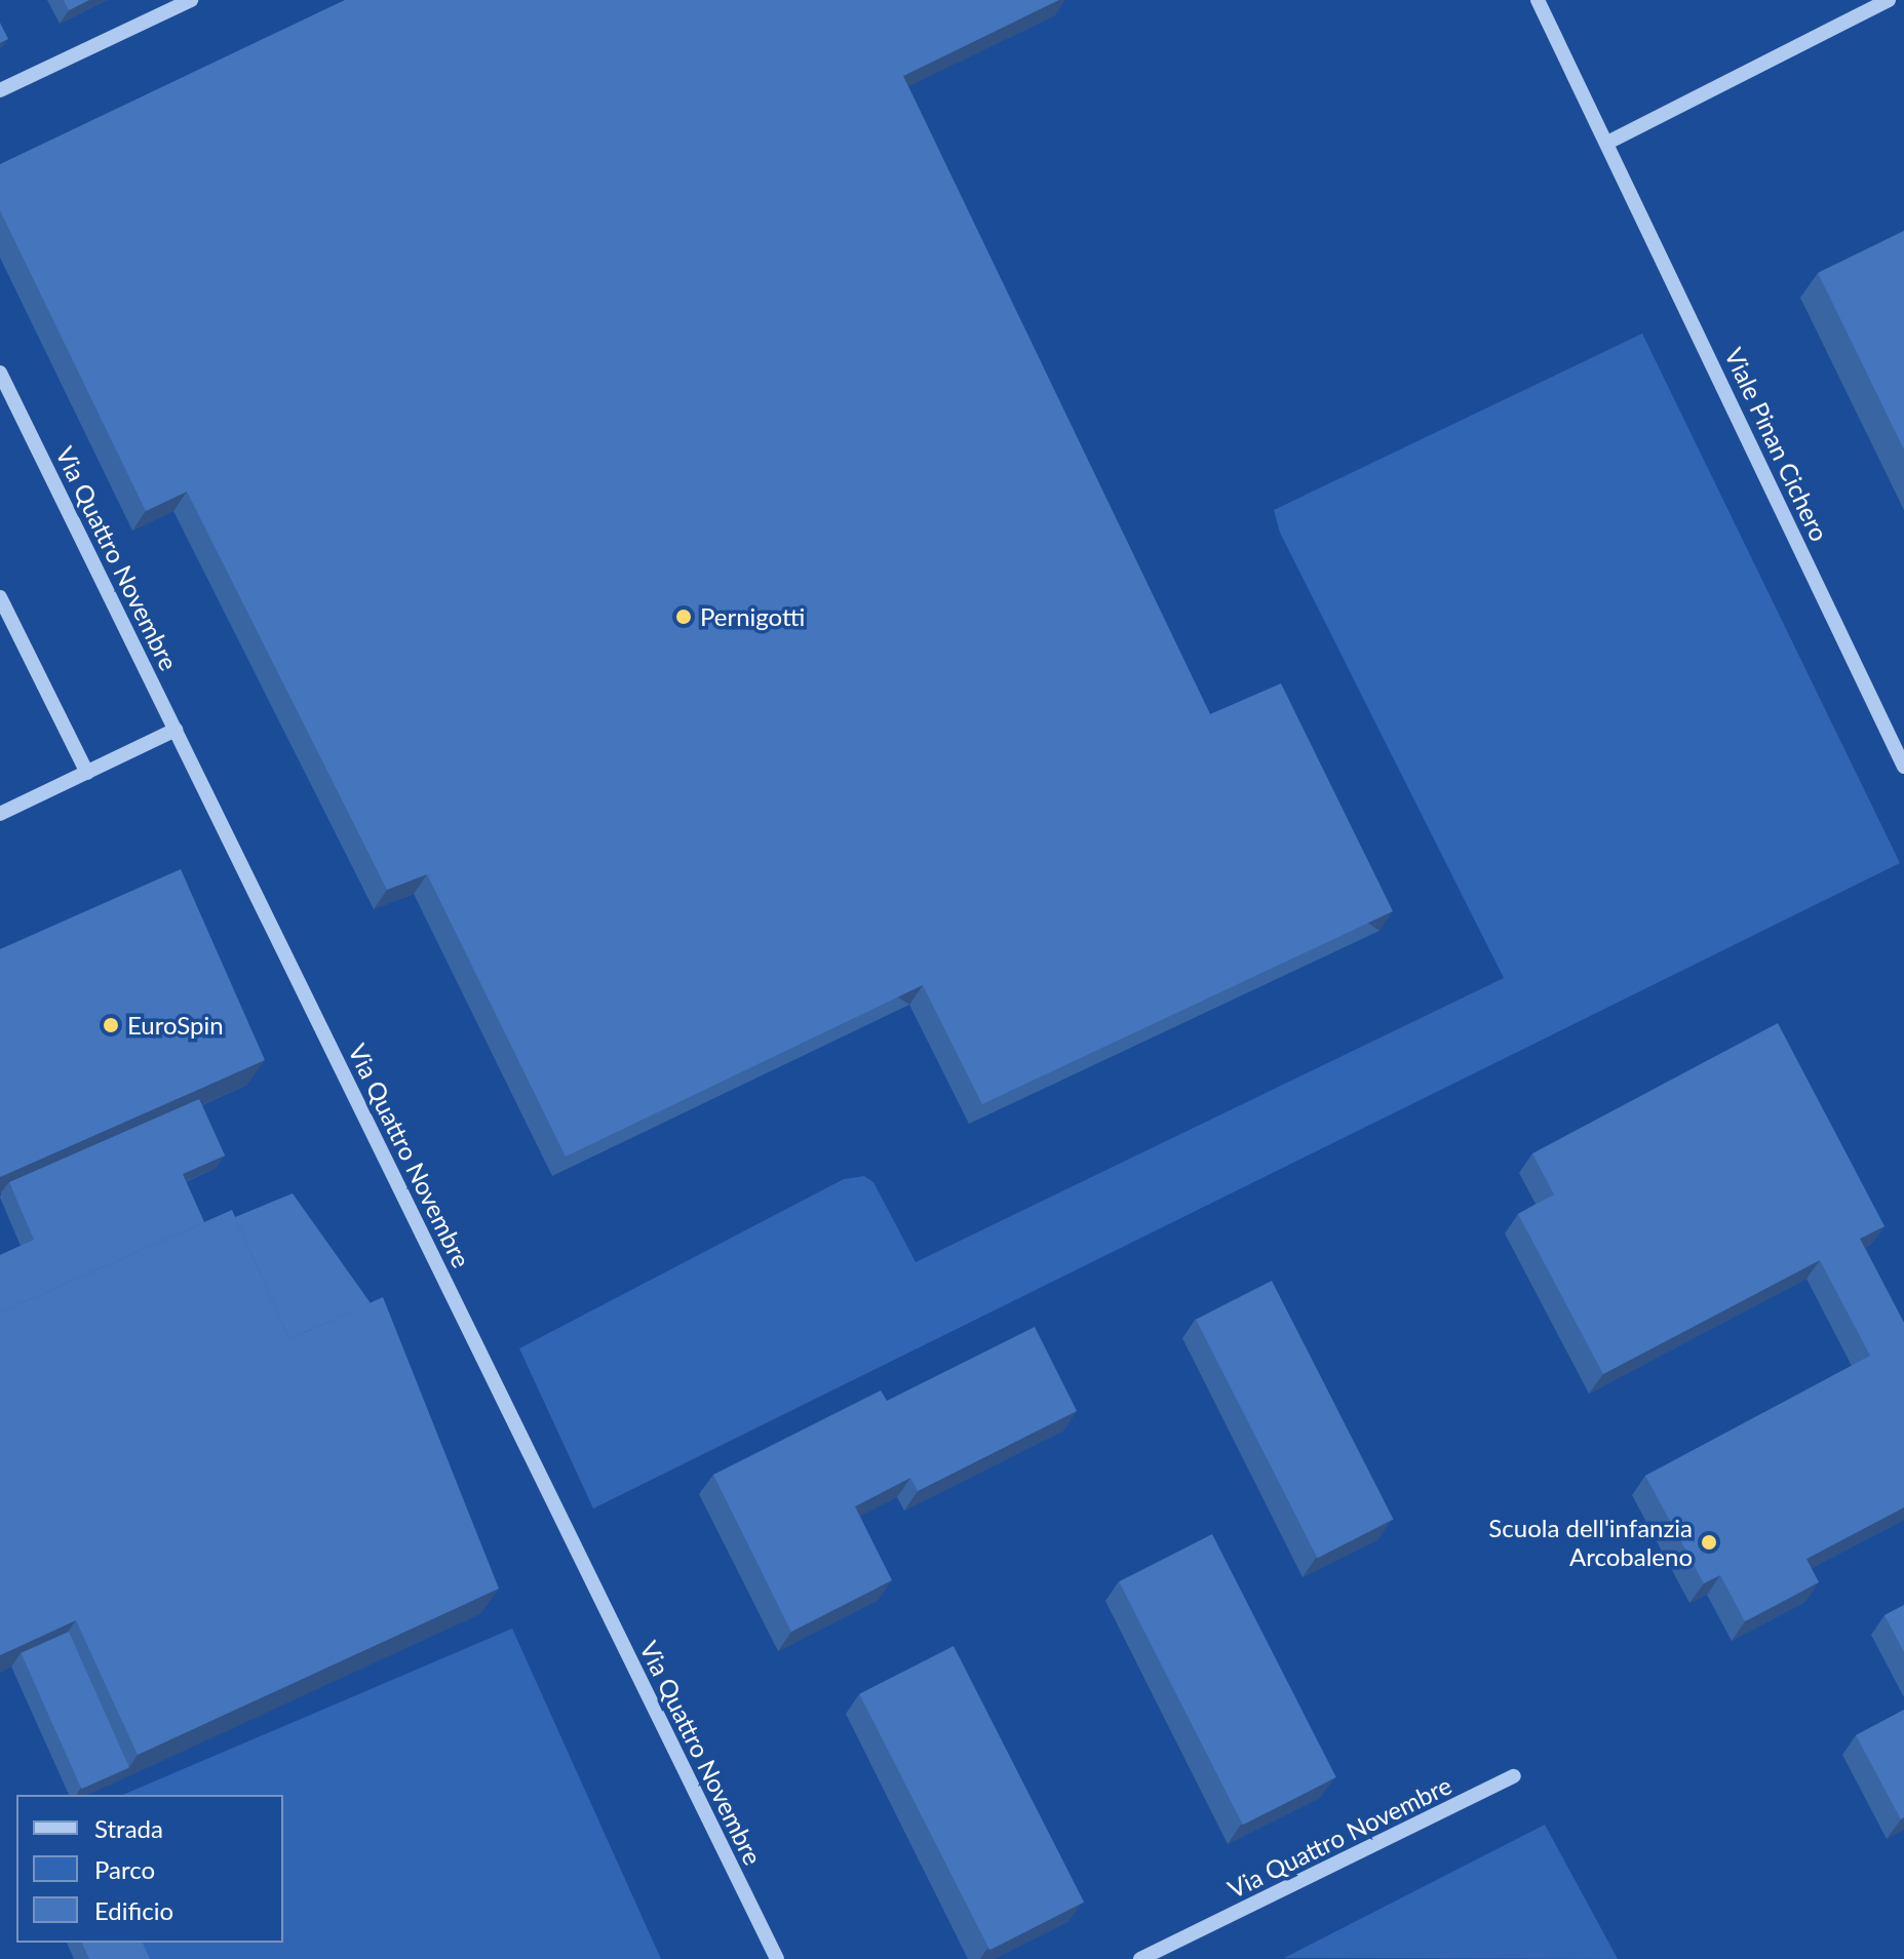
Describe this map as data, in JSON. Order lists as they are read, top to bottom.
{
  "streets": {
    "street": ["Viale Pinan Cichero", "Via Quattro Novembre"]
  },
  "places": ["Pernigotti", "EuroSpin", "Scuola dell'infanzia Arcobaleno"],
  "legend": ["Strada", "Parco", "Edificio"]
}
